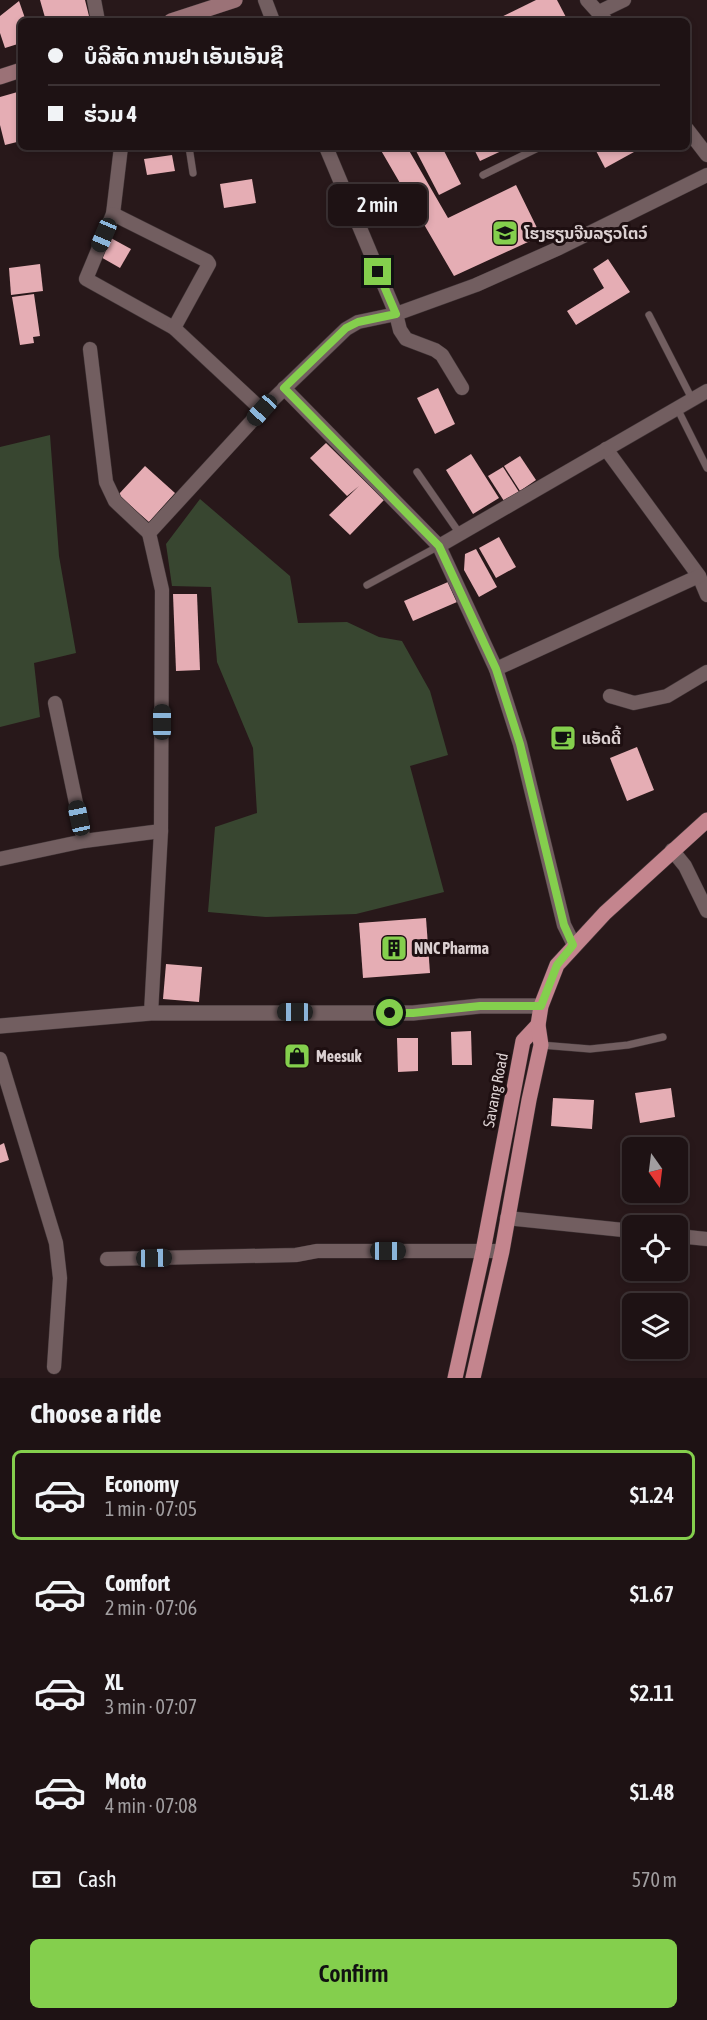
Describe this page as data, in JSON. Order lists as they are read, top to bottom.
{
  "streets": {
    "main road": ["Savang Road"]
  },
  "places": {
    "school or university": ["ໂຮງຮຽນຈີນລຽວໂຕວ໌"],
    "cafe": ["ແອັດດີ້"],
    "building": ["NNC Pharma"],
    "shop": ["Meesuk"]
  },
  "north": "bottom",
  "page": {
    "banner": ["ບໍລິສັດ ການຢາ ເອັນເອັນຊີ", "ຮ່ວມ 4"],
    "bubble": "2 min",
    "heading": "Choose a ride",
    "list": [
      {
        "name": "Economy",
        "note": "1 min · 07:05",
        "value": "$1.24"
      },
      {
        "name": "Comfort",
        "note": "2 min · 07:06",
        "value": "$1.67"
      },
      {
        "name": "XL",
        "note": "3 min · 07:07",
        "value": "$2.11"
      },
      {
        "name": "Moto",
        "note": "4 min · 07:08",
        "value": "$1.48"
      }
    ],
    "pay": ["Cash", "570 m"],
    "buttons": "Confirm"
  }
}
